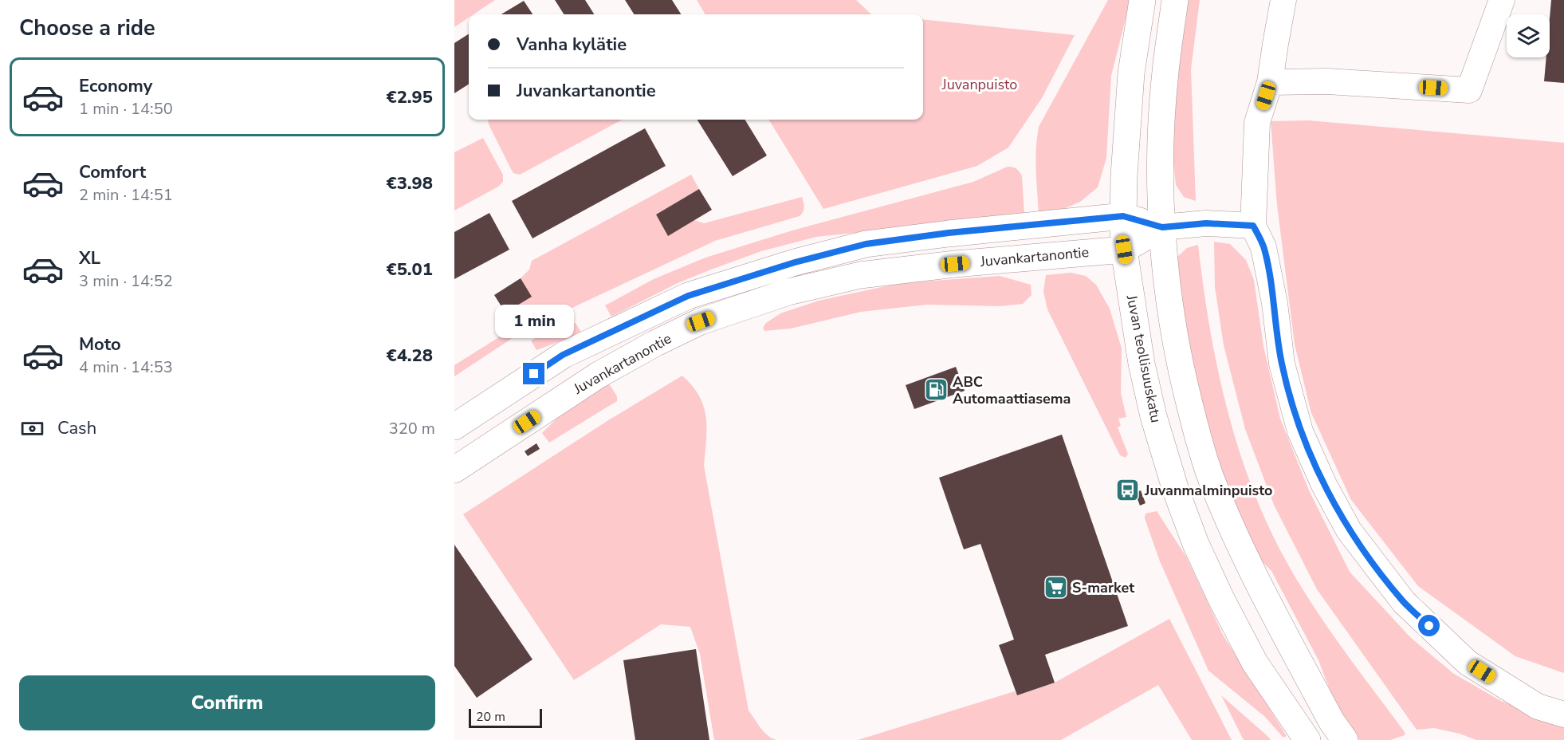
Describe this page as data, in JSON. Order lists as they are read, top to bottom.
{
  "streets": {
    "main road": ["Juvankartanontie", "Juvan teollisuuskatu"]
  },
  "crossings": [
    ["Juvankartanontie", "Juvan teollisuuskatu"]
  ],
  "parks": ["Juvanpuisto"],
  "places": {
    "fuel station": ["ABC Automaattiasema"],
    "bus stop": ["Juvanmalminpuisto"],
    "supermarket": ["S-market"]
  },
  "scale_bar": "20 m",
  "page": {
    "heading": "Choose a ride",
    "banner": ["Vanha kylätie", "Juvankartanontie"],
    "list": [
      {
        "name": "Economy",
        "note": "1 min · 14:50",
        "value": "€2.95"
      },
      {
        "name": "Comfort",
        "note": "2 min · 14:51",
        "value": "€3.98"
      },
      {
        "name": "XL",
        "note": "3 min · 14:52",
        "value": "€5.01"
      },
      {
        "name": "Moto",
        "note": "4 min · 14:53",
        "value": "€4.28"
      }
    ],
    "bubble": "1 min",
    "pay": ["Cash", "320 m"],
    "buttons": "Confirm",
    "scale": "20 m"
  }
}
